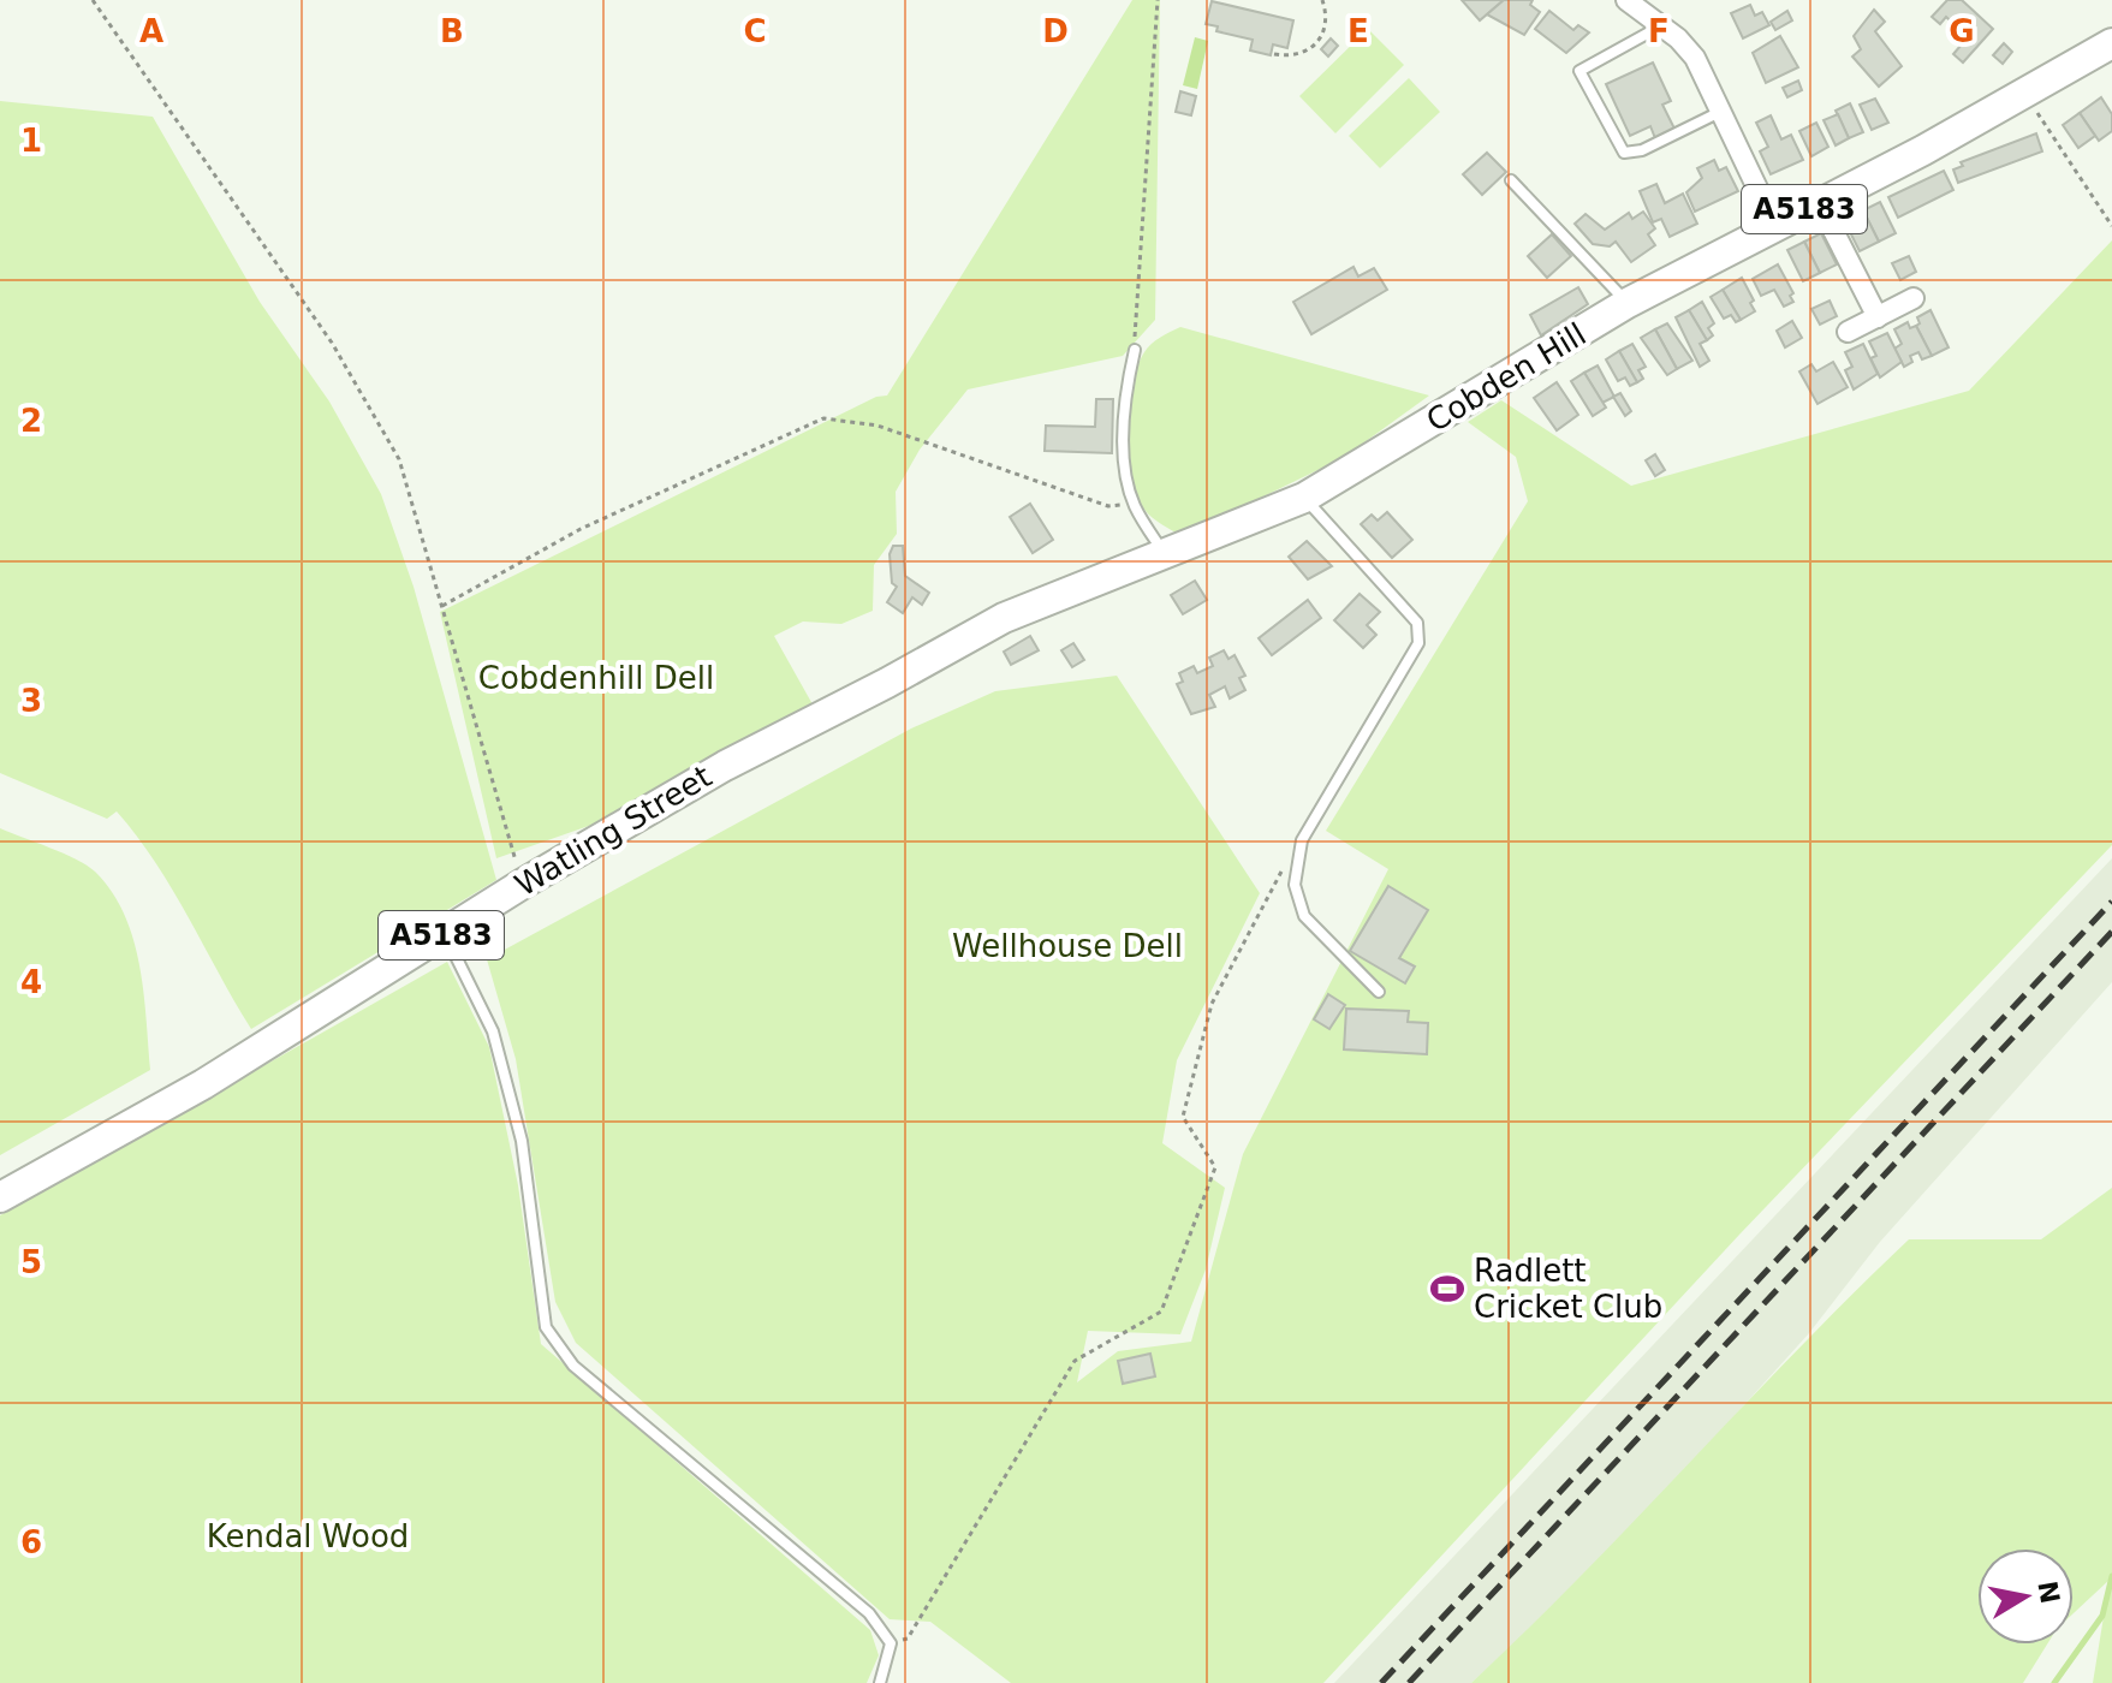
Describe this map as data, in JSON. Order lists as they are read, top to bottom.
{
  "streets": {
    "main road": ["A5183", "Cobden Hill", "Watling Street"]
  },
  "crossings": [
    ["Cobden Hill", "Watling Street"]
  ],
  "parks": ["Cobdenhill Dell", "Wellhouse Dell", "Kendal Wood"],
  "places": {
    "sports": ["Radlett Cricket Club"]
  },
  "north": "right",
  "grid": {
    "columns": [
      "A",
      "B",
      "C",
      "D",
      "E",
      "F",
      "G"
    ],
    "rows": [
      "1",
      "2",
      "3",
      "4",
      "5",
      "6"
    ]
  }
}
